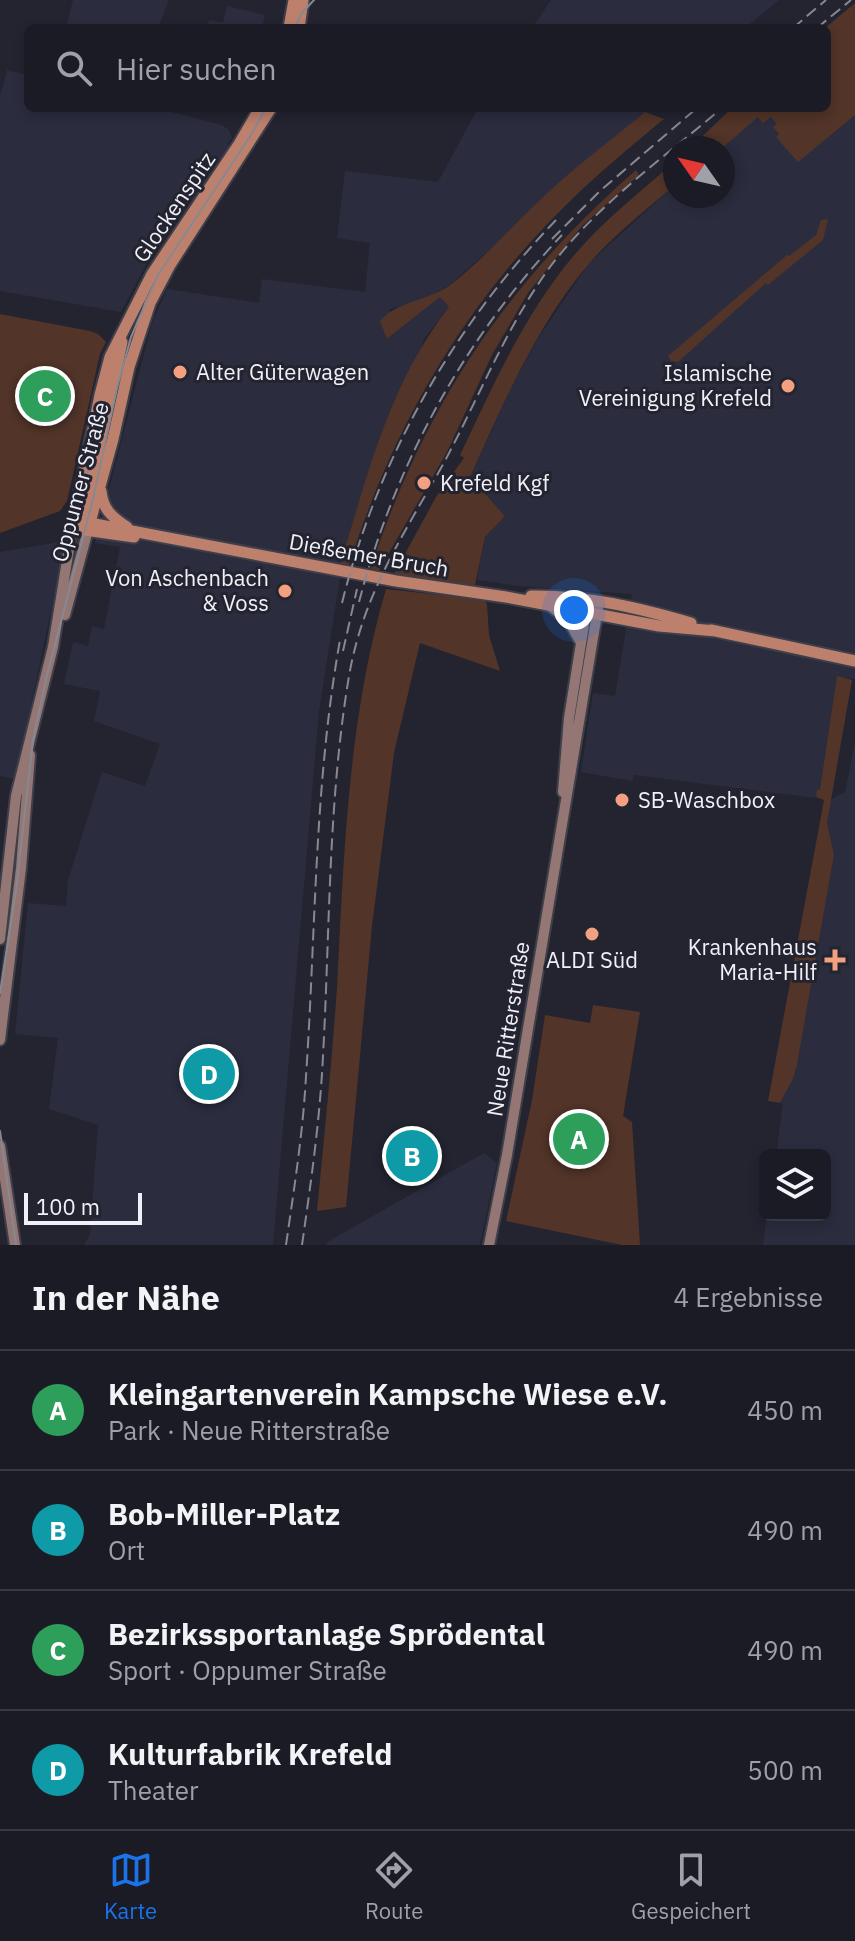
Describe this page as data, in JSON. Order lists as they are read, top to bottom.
{
  "streets": {
    "main road": [
      "Glockenspitz",
      "Oppumer Straße",
      "Dießemer Bruch",
      "Neue Ritterstraße"
    ]
  },
  "crossings": [
    ["Glockenspitz", "Oppumer Straße"],
    ["Oppumer Straße", "Dießemer Bruch"],
    ["Dießemer Bruch", "Neue Ritterstraße"]
  ],
  "places": {
    "other": [
      "Alter Güterwagen",
      "Islamische Vereinigung Krefeld",
      "Krefeld Kgf",
      "Von Aschenbach & Voss",
      "SB-Waschbox",
      "ALDI Süd"
    ],
    "health": ["Krankenhaus Maria-Hilf"]
  },
  "scale_bar": "100 m",
  "north": "top left",
  "page": {
    "search": "Hier suchen",
    "pins": [
      "C",
      "D",
      "A",
      "B"
    ],
    "scale": "100 m",
    "heading": ["In der Nähe", "4 Ergebnisse"],
    "list": [
      {
        "mark": "A",
        "name": "Kleingartenverein Kampsche Wiese e.V.",
        "note": "Park · Neue Ritterstraße",
        "value": "450 m"
      },
      {
        "mark": "B",
        "name": "Bob-Miller-Platz",
        "note": "Ort",
        "value": "490 m"
      },
      {
        "mark": "C",
        "name": "Bezirkssportanlage Sprödental",
        "note": "Sport · Oppumer Straße",
        "value": "490 m"
      },
      {
        "mark": "D",
        "name": "Kulturfabrik Krefeld",
        "note": "Theater",
        "value": "500 m"
      }
    ],
    "nav": ["Karte", "Route", "Gespeichert"]
  }
}
